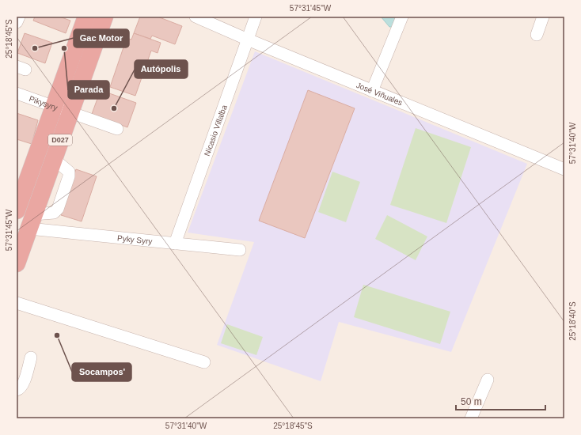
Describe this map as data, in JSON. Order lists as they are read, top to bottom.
{
  "streets": {
    "highway": ["D027"],
    "street": [
      "José Viñuales",
      "Pikysyry",
      "Nicasio Villalba",
      "Pyky Syry"
    ]
  },
  "crossings": [
    ["José Viñuales", "Nicasio Villalba"],
    ["Pikysyry", "D027"],
    ["Nicasio Villalba", "Pyky Syry"],
    ["D027", "Pyky Syry"]
  ],
  "places": [
    "Gac Motor",
    "Parada",
    "Autópolis",
    "Socampos'"
  ],
  "scale_bar": "50 m",
  "coordinates": [
    "57°31'45\"W",
    "25°18'45\"S",
    "57°31'40\"W",
    "25°18'40\"S"
  ]
}
